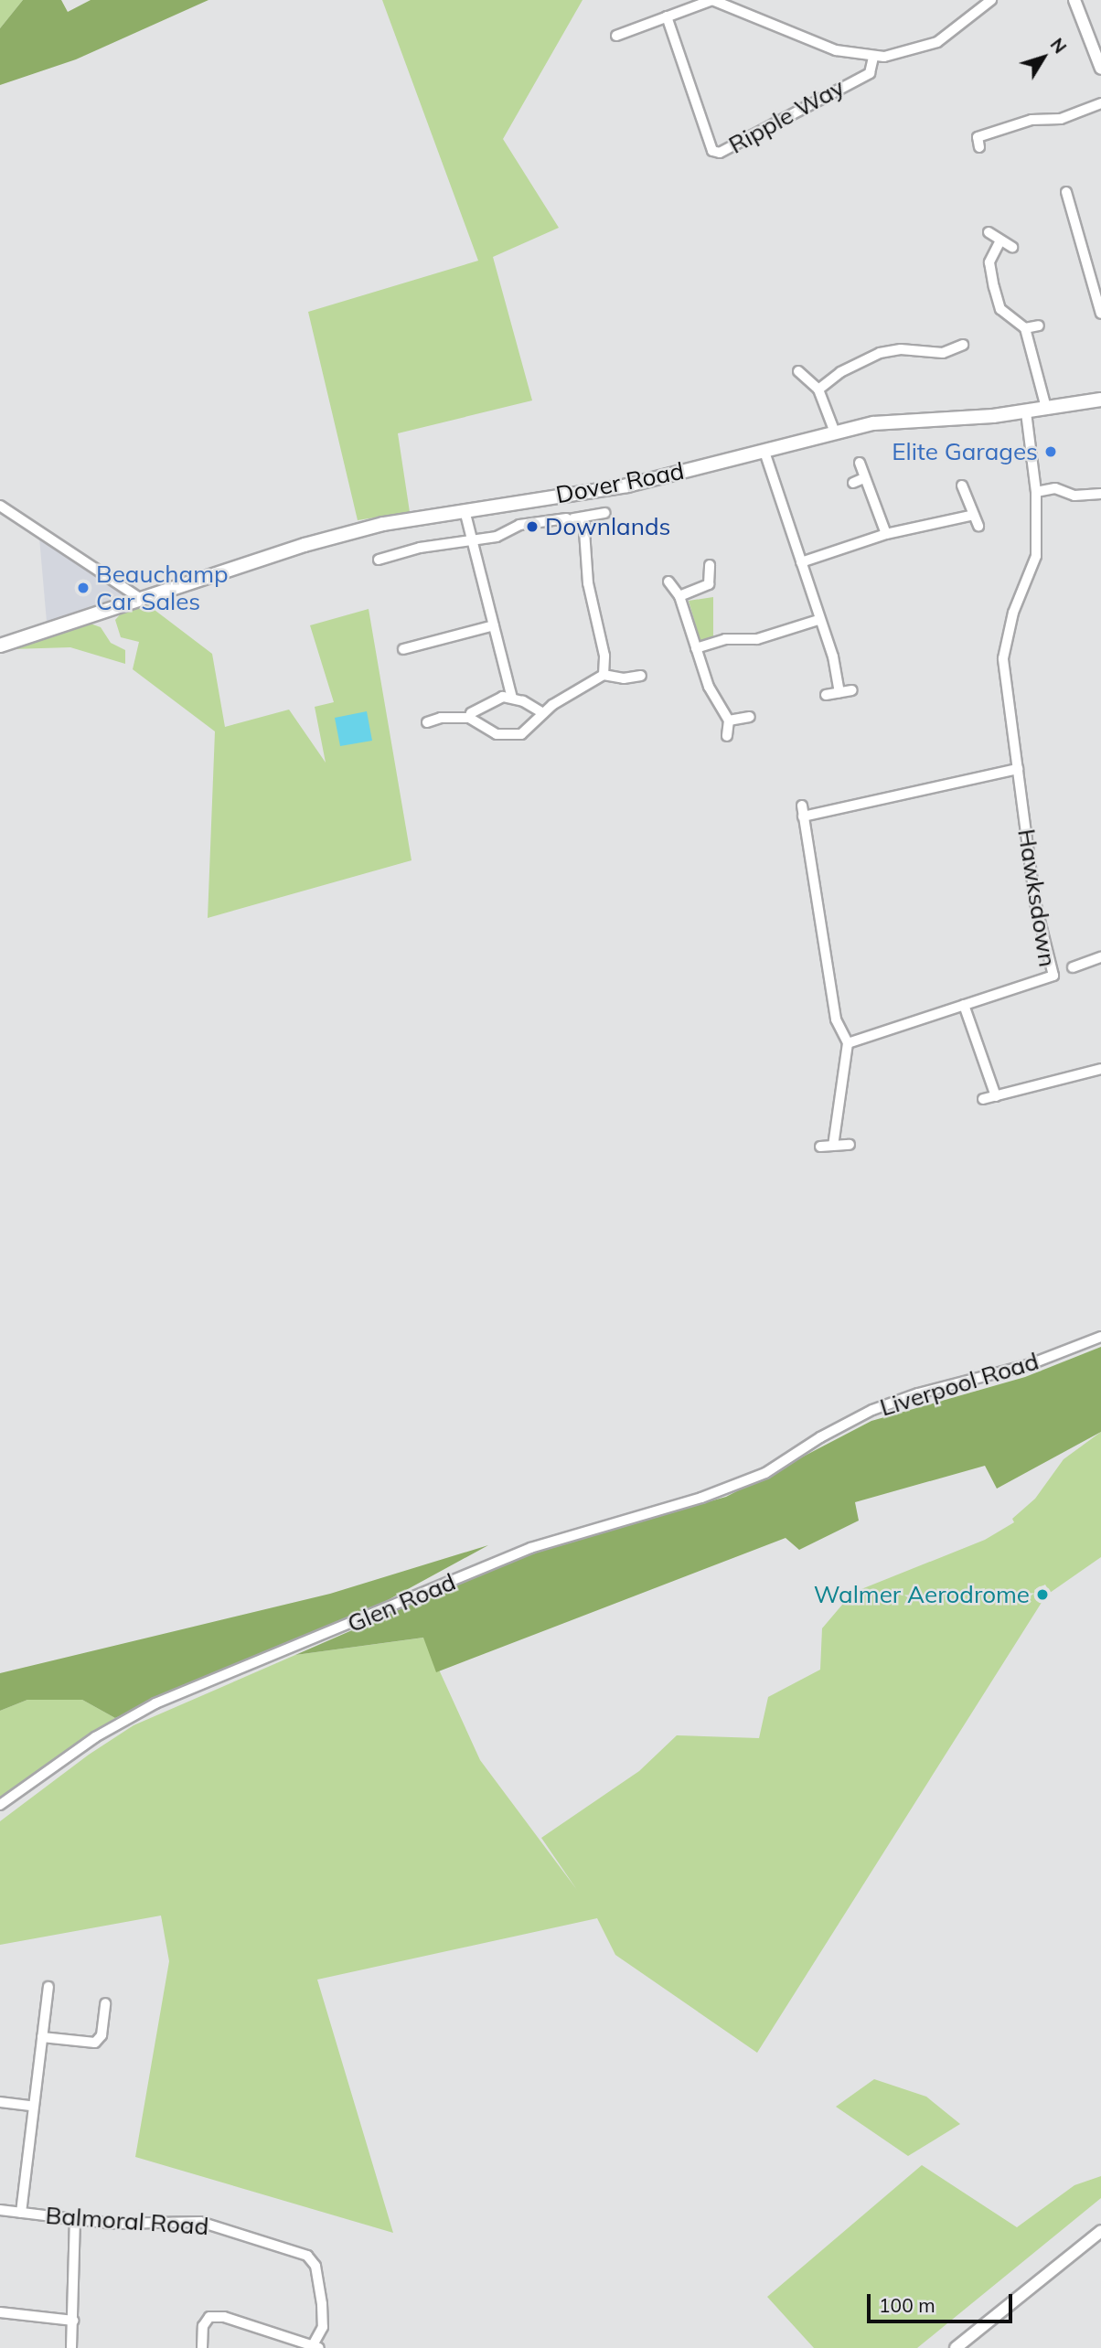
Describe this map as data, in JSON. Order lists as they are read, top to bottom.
{
  "streets": {
    "main road": ["Dover Road"],
    "street": [
      "Ripple Way",
      "Hawksdown",
      "Liverpool Road",
      "Glen Road",
      "Balmoral Road"
    ]
  },
  "crossings": [
    ["Dover Road", "Hawksdown"],
    ["Liverpool Road", "Glen Road"]
  ],
  "places": [
    "Elite Garages",
    "Downlands",
    "Beauchamp Car Sales",
    "Walmer Aerodrome"
  ],
  "scale_bar": "100 m",
  "north": "top right"
}
